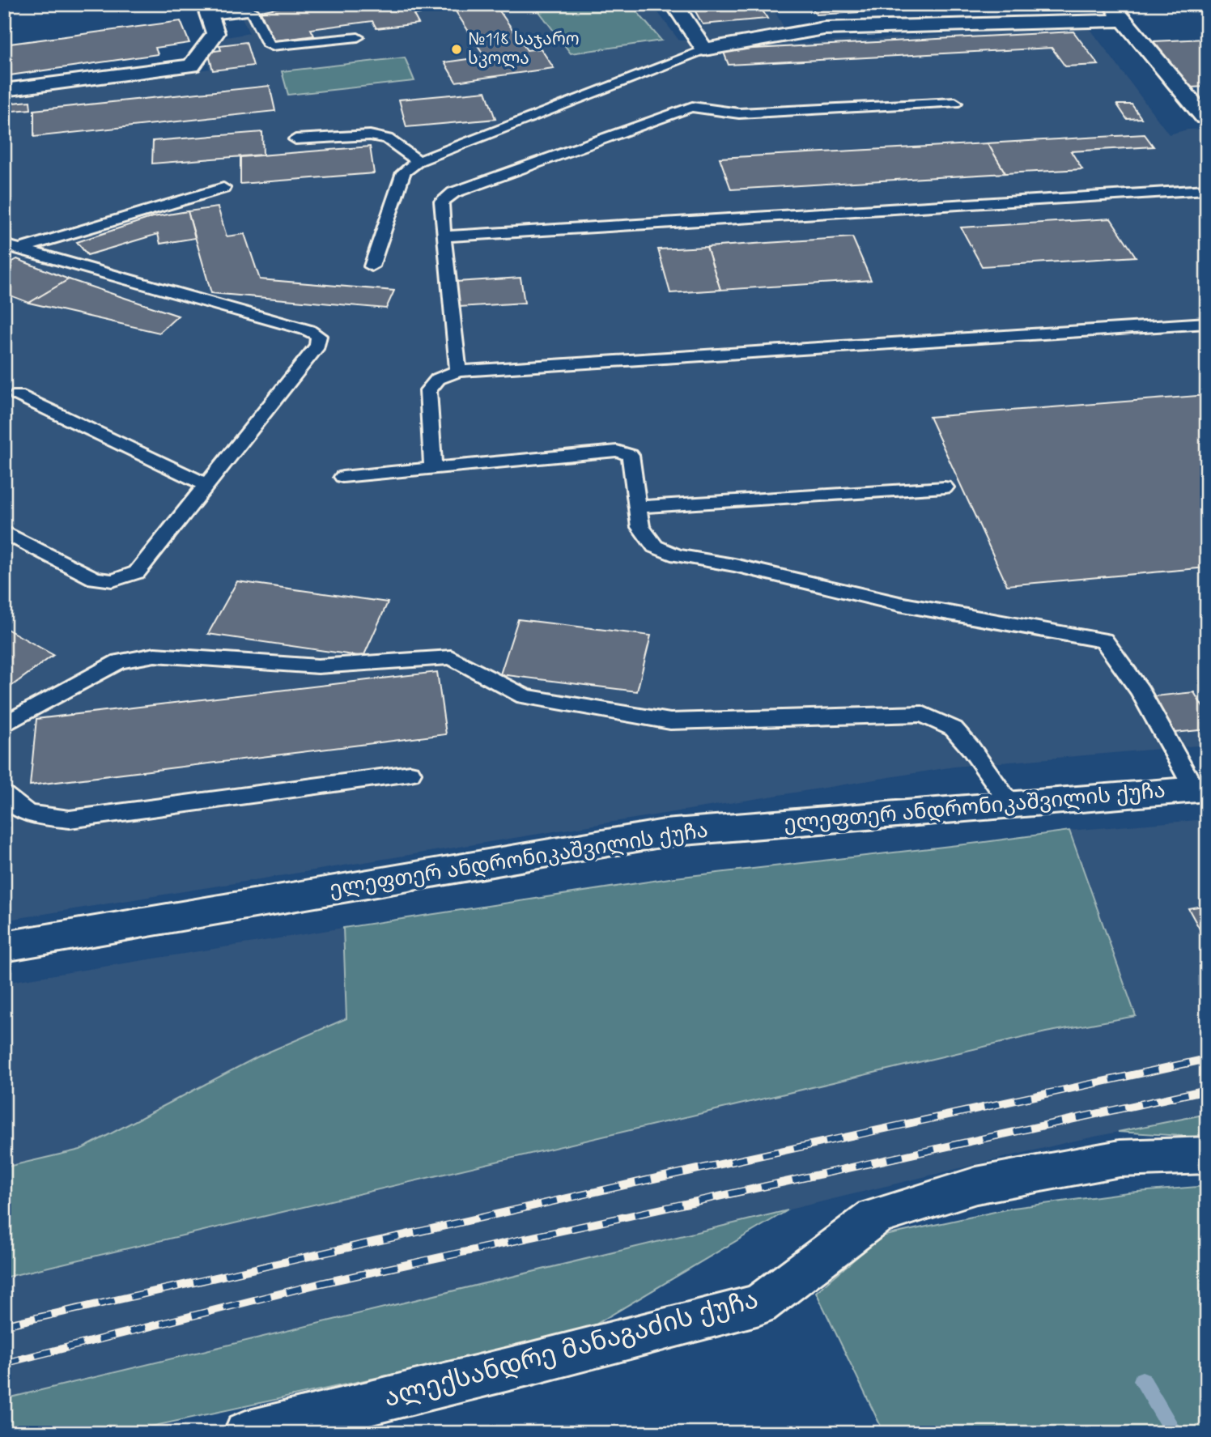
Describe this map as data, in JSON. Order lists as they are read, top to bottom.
{
  "streets": {
    "street": ["ელეფთერ ანდრონიკაშვილის ქუჩა", "ალექსანდრე მანაგაძის ქუჩა"]
  },
  "places": ["№118 საჯარო სკოლა"]
}
